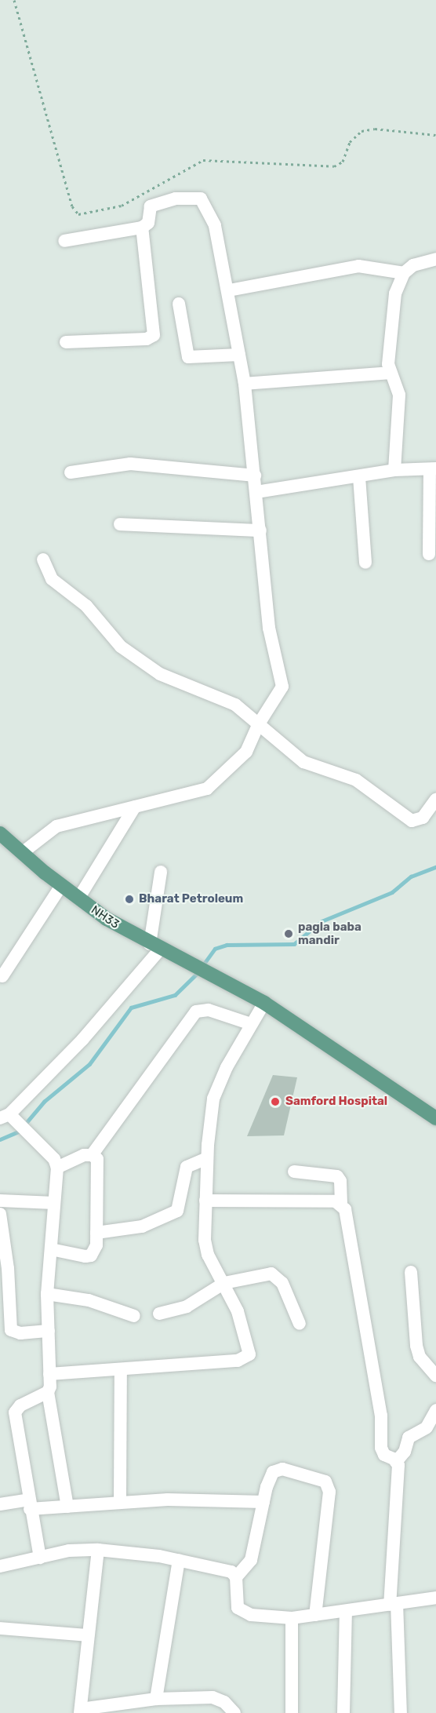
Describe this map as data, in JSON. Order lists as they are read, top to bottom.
{
  "streets": {
    "main road": ["NH33"]
  },
  "places": ["Bharat Petroleum", "pagla baba mandir", "Samford Hospital"]
}
